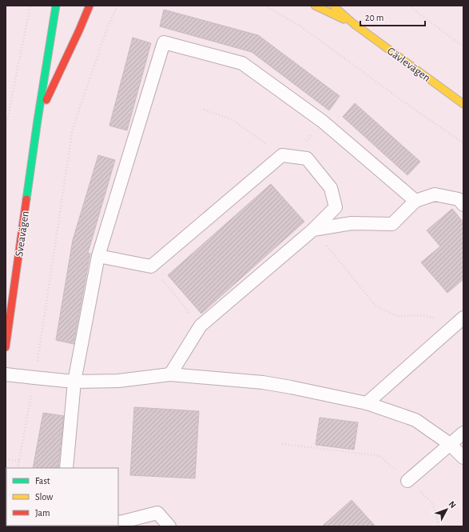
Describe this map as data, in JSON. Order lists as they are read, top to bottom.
{
  "streets": {
    "main road": ["Gävlevägen", "Sveavägen"]
  },
  "legend": ["Fast", "Slow", "Jam"],
  "scale_bar": "20 m",
  "north": "top right"
}
